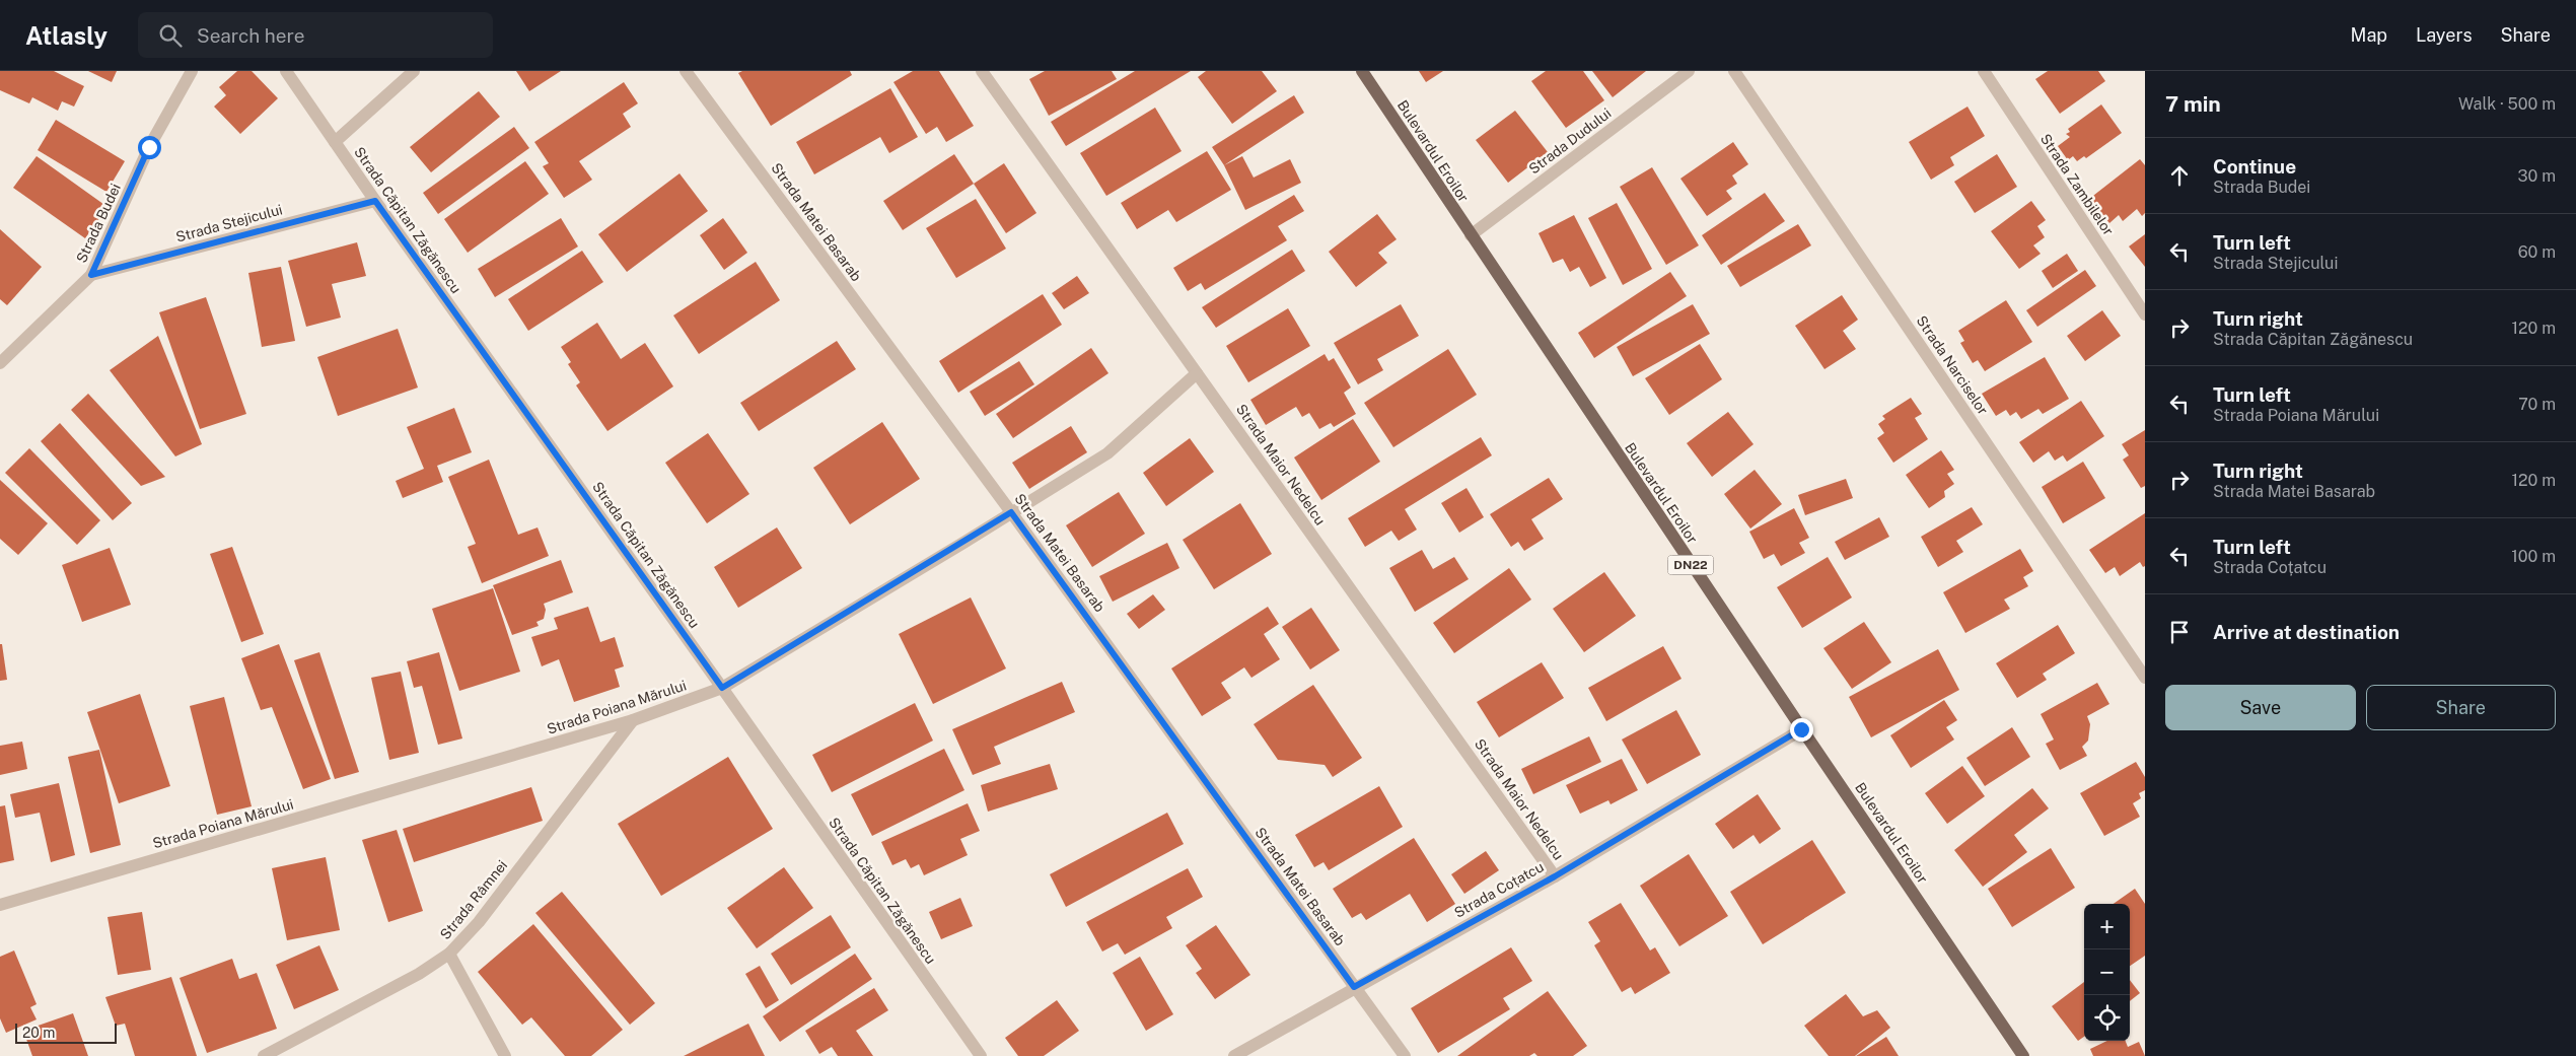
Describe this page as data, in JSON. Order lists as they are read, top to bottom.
{
  "streets": {
    "main road": ["Bulevardul Eroilor", "DN22"],
    "street": [
      "Strada Dudului",
      "Strada Zambilelor",
      "Strada Căpitan Zăgănescu",
      "Strada Matei Basarab",
      "Strada Budei",
      "Strada Stejicului",
      "Strada Narciselor",
      "Strada Maior Nedelcu",
      "Strada Poiana Mărului",
      "Strada Coțatcu",
      "Strada Râmnei"
    ]
  },
  "crossings": [
    ["Strada Dudului", "Bulevardul Eroilor"],
    ["Bulevardul Eroilor", "Strada Coțatcu"],
    ["Strada Căpitan Zăgănescu", "Strada Stejicului"],
    ["Strada Căpitan Zăgănescu", "Strada Poiana Mărului"],
    ["Strada Matei Basarab", "Strada Poiana Mărului"],
    ["Strada Matei Basarab", "Strada Coțatcu"],
    ["Strada Budei", "Strada Stejicului"],
    ["Strada Maior Nedelcu", "Strada Poiana Mărului"],
    ["Strada Maior Nedelcu", "Strada Coțatcu"],
    ["Strada Poiana Mărului", "Strada Râmnei"]
  ],
  "scale_bar": "20 m",
  "page": {
    "header": "Atlasly",
    "search": "Search here",
    "nav": ["Map", "Layers", "Share"],
    "heading": ["7 min", "Walk · 500 m"],
    "list": [
      ["Continue", "Strada Budei", "30 m"],
      ["Turn left", "Strada Stejicului", "60 m"],
      ["Turn right", "Strada Căpitan Zăgănescu", "120 m"],
      ["Turn left", "Strada Poiana Mărului", "70 m"],
      ["Turn right", "Strada Matei Basarab", "120 m"],
      ["Turn left", "Strada Coțatcu", "100 m"],
      "Arrive at destination"
    ],
    "buttons": ["Save", "Share"],
    "map_buttons": ["+", "−"],
    "scale": "20 m"
  }
}
